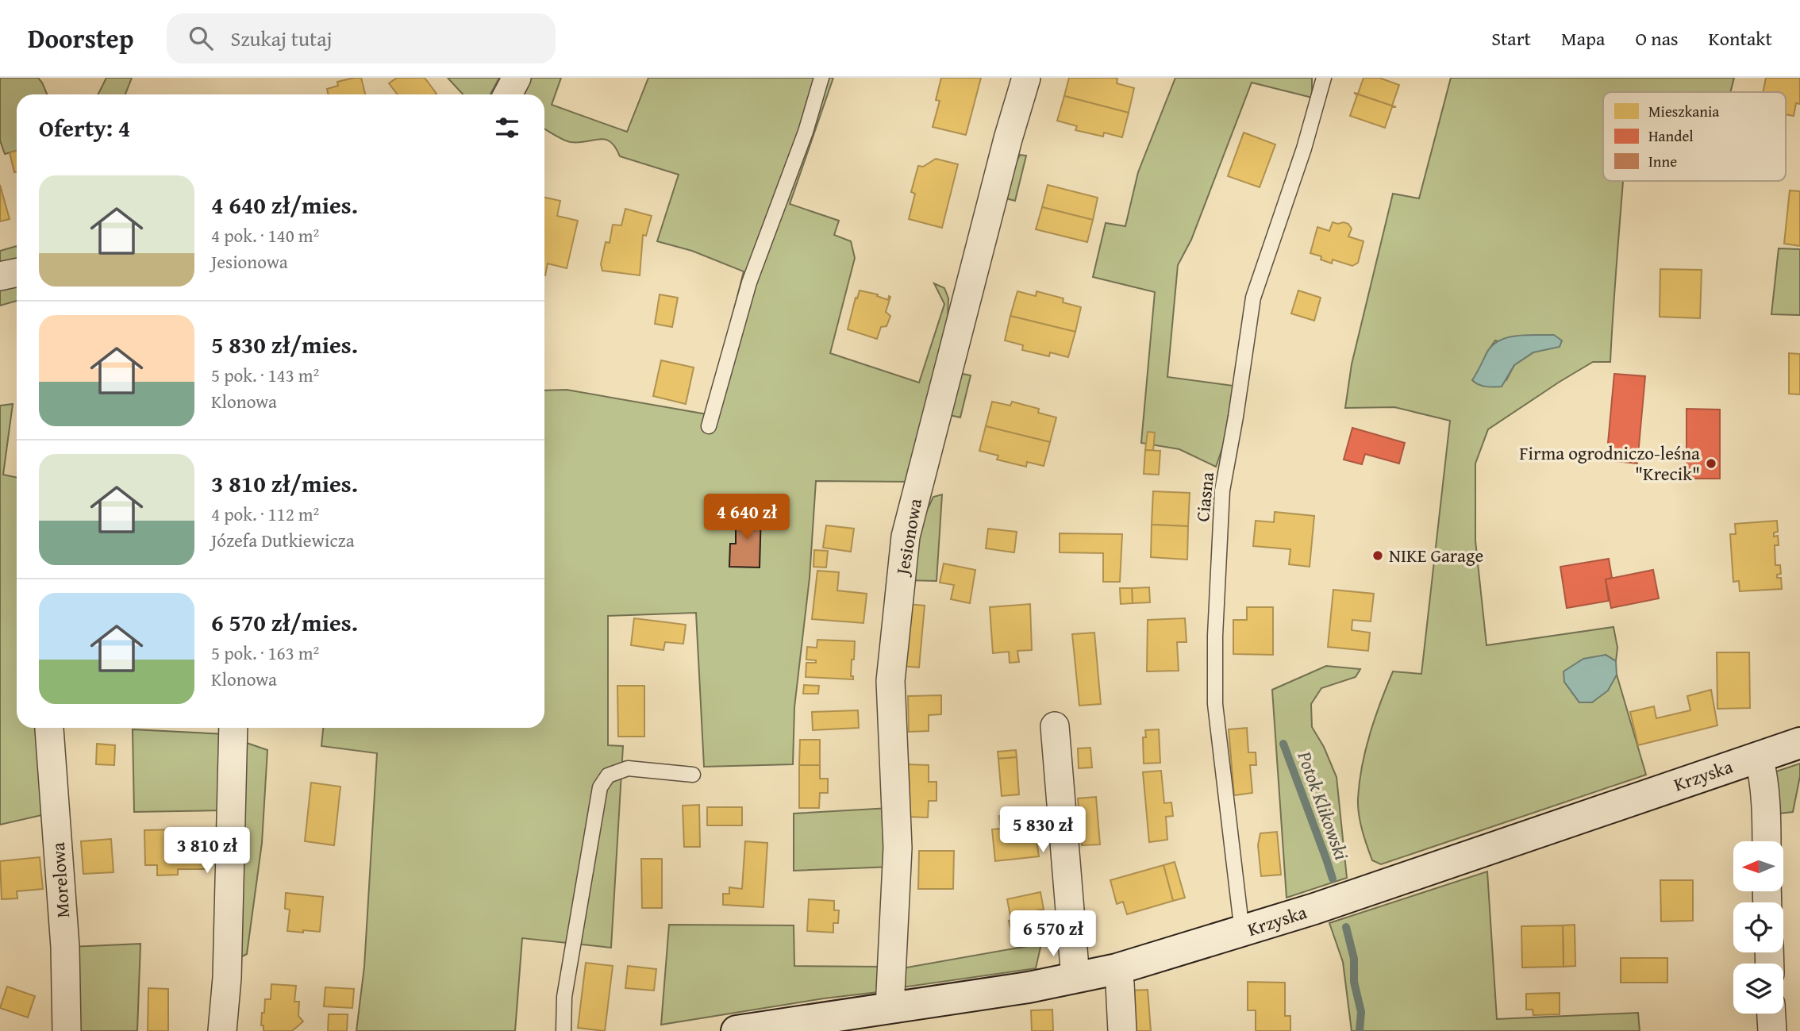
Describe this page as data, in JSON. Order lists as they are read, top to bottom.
{
  "streets": {
    "street": ["Jesionowa", "Krzyska", "Morelowa"],
    "lane": ["Ciasna"]
  },
  "crossings": [
    ["Ciasna", "Krzyska"],
    ["Jesionowa", "Krzyska"]
  ],
  "water": ["Potok Klikowski"],
  "places": ["Firma ogrodniczo-leśna \"Krecik\"", "NIKE Garage"],
  "legend": ["Mieszkania", "Handel", "Inne"],
  "north": "left",
  "page": {
    "header": "Doorstep",
    "search": "Szukaj tutaj",
    "nav": [
      "Start",
      "Mapa",
      "O nas",
      "Kontakt"
    ],
    "heading": "Oferty: 4",
    "list": [
      {
        "name": "4 640 zł/mies.",
        "note": "4 pok. · 140 m² · Jesionowa"
      },
      {
        "name": "5 830 zł/mies.",
        "note": "5 pok. · 143 m² · Klonowa"
      },
      {
        "name": "3 810 zł/mies.",
        "note": "4 pok. · 112 m² · Józefa Dutkiewicza"
      },
      {
        "name": "6 570 zł/mies.",
        "note": "5 pok. · 163 m² · Klonowa"
      }
    ],
    "price": [
      "4 640 zł",
      "5 830 zł",
      "3 810 zł",
      "6 570 zł"
    ]
  }
}
